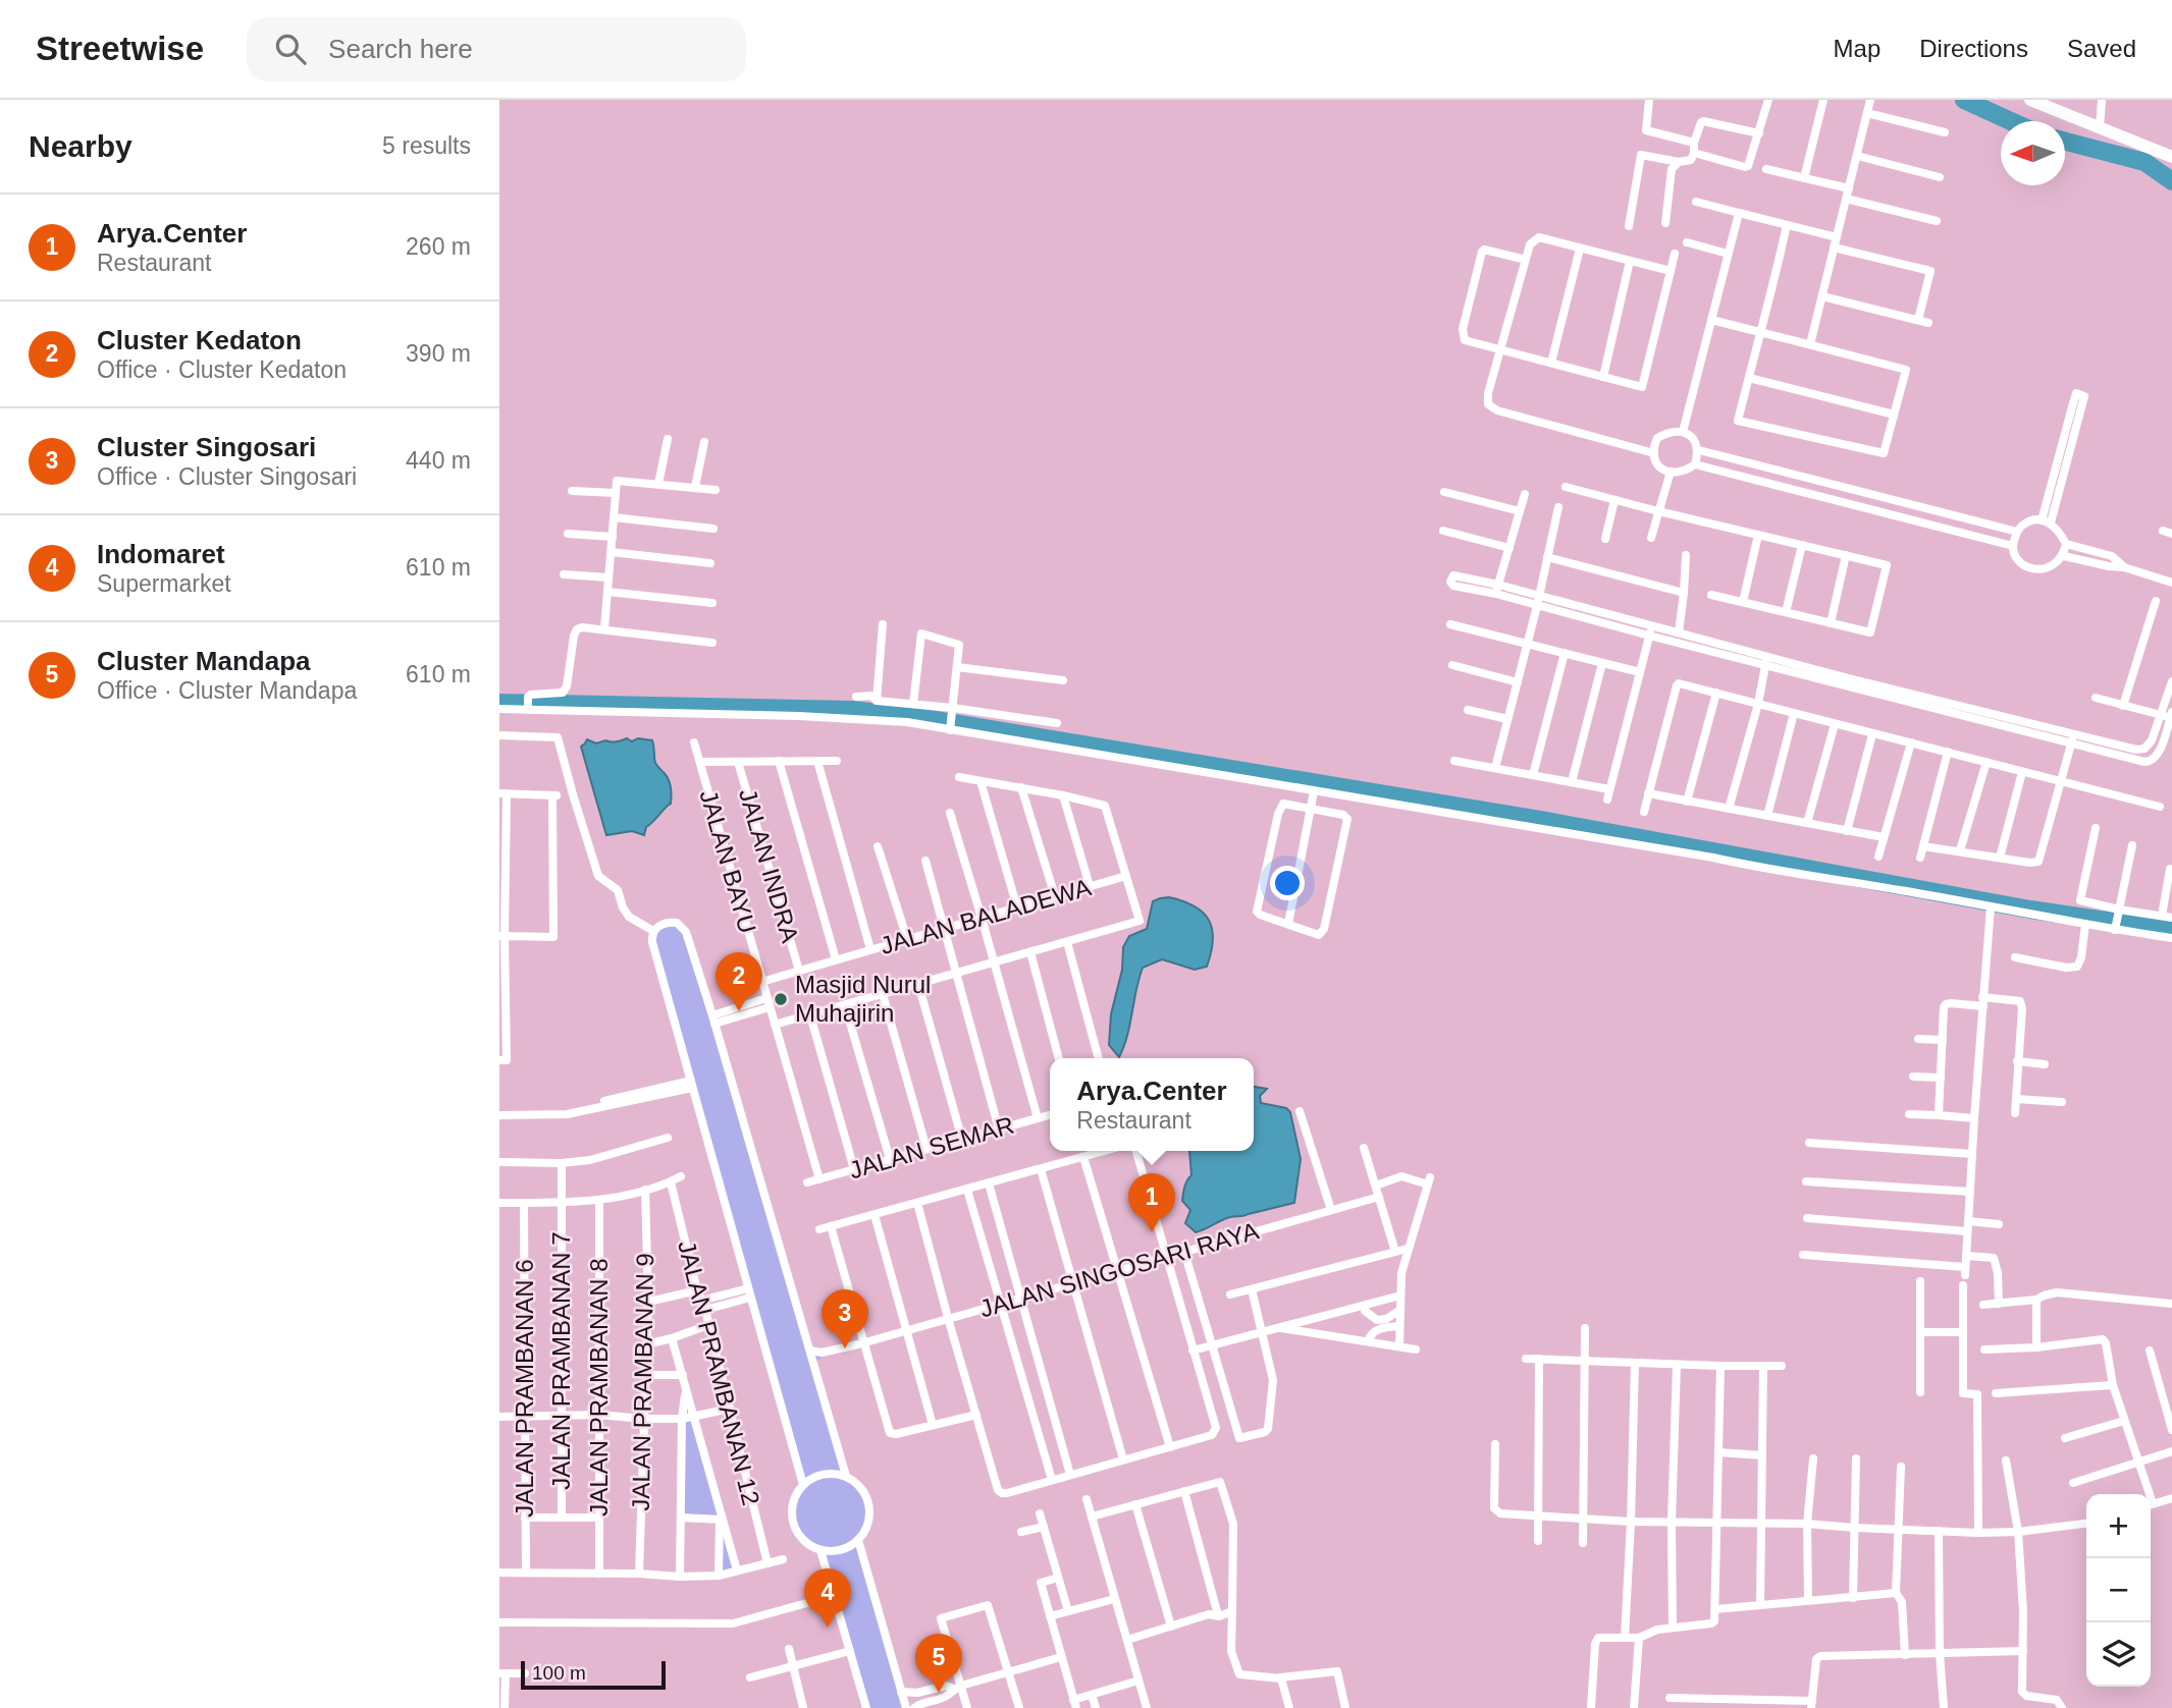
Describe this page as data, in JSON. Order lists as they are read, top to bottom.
{
  "streets": {
    "street": [
      "JALAN BAYU",
      "JALAN INDRA",
      "JALAN BALADEWA",
      "JALAN SEMAR",
      "JALAN SINGOSARI RAYA",
      "JALAN PRAMBANAN 7",
      "JALAN PRAMBANAN 12",
      "JALAN PRAMBANAN 9",
      "JALAN PRAMBANAN 8",
      "JALAN PRAMBANAN 6"
    ]
  },
  "crossings": [
    ["JALAN BAYU", "JALAN BALADEWA"],
    ["JALAN BAYU", "JALAN SEMAR"],
    ["JALAN INDRA", "JALAN BALADEWA"]
  ],
  "places": ["Masjid Nurul Muhajirin"],
  "scale_bar": "100 m",
  "north": "left",
  "page": {
    "header": "Streetwise",
    "search": "Search here",
    "nav": ["Map", "Directions", "Saved"],
    "heading": ["Nearby", "5 results"],
    "list": [
      {
        "mark": "1",
        "name": "Arya.Center",
        "note": "Restaurant",
        "value": "260 m"
      },
      {
        "mark": "2",
        "name": "Cluster Kedaton",
        "note": "Office · Cluster Kedaton",
        "value": "390 m"
      },
      {
        "mark": "3",
        "name": "Cluster Singosari",
        "note": "Office · Cluster Singosari",
        "value": "440 m"
      },
      {
        "mark": "4",
        "name": "Indomaret",
        "note": "Supermarket",
        "value": "610 m"
      },
      {
        "mark": "5",
        "name": "Cluster Mandapa",
        "note": "Office · Cluster Mandapa",
        "value": "610 m"
      }
    ],
    "pins": [
      "2",
      "1",
      "3",
      "4",
      "5"
    ],
    "popup": ["Arya.Center", "Restaurant"],
    "map_buttons": ["+", "−"],
    "scale": "100 m"
  }
}
